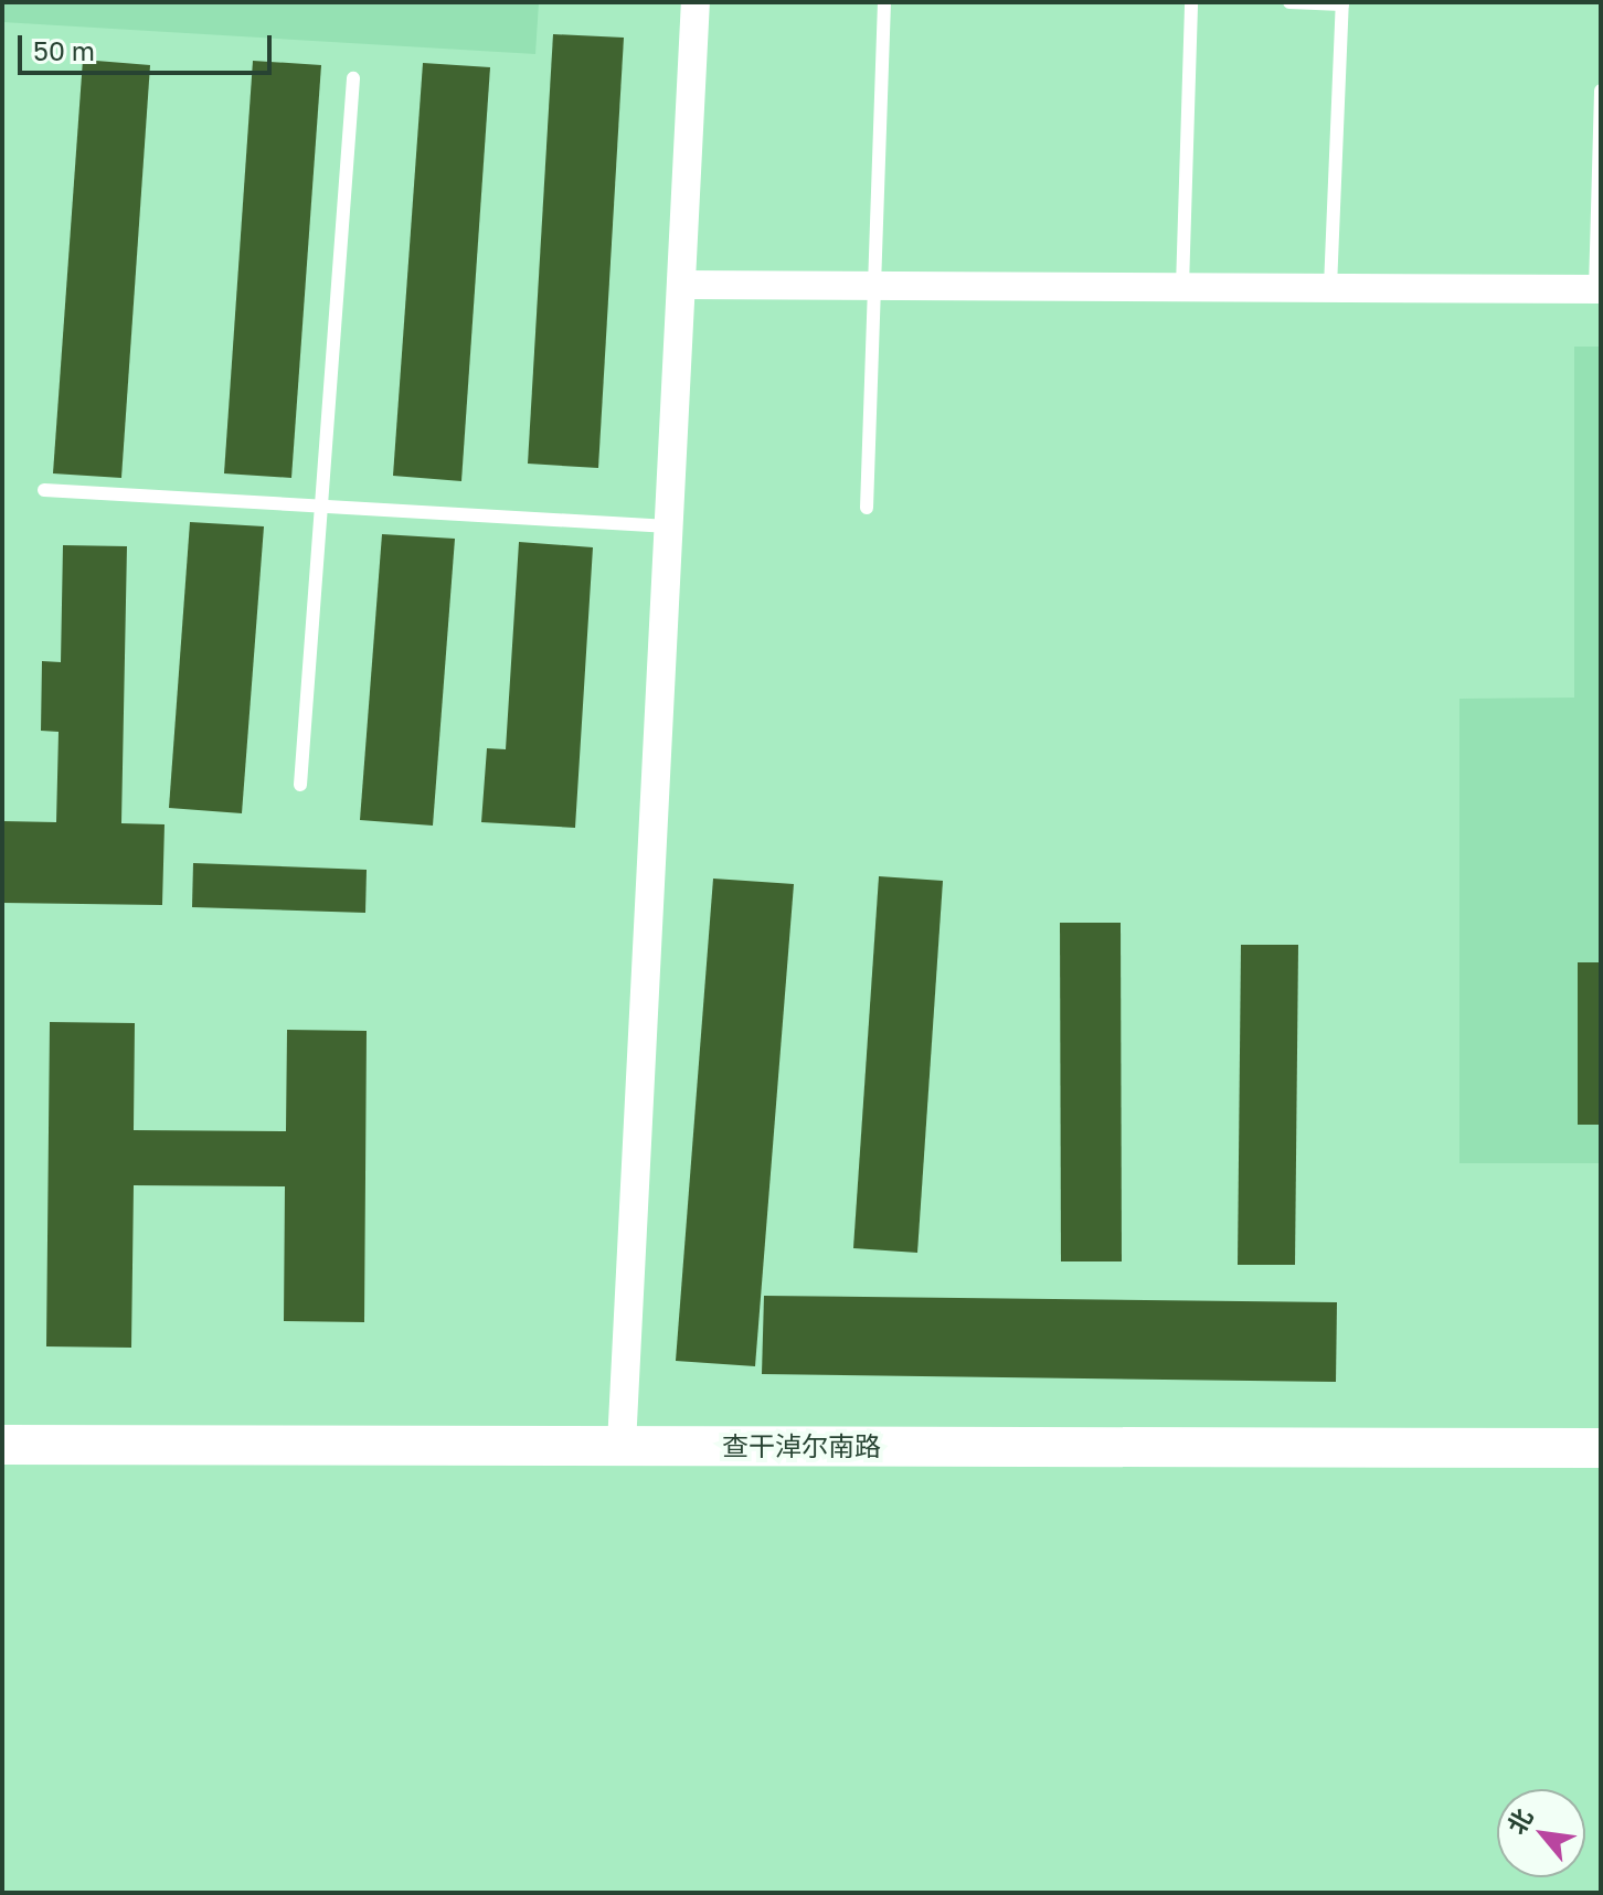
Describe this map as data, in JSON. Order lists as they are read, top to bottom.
{
  "streets": {
    "street": ["查干淖尔南路"]
  },
  "scale_bar": "50 m",
  "north": "top left"
}
